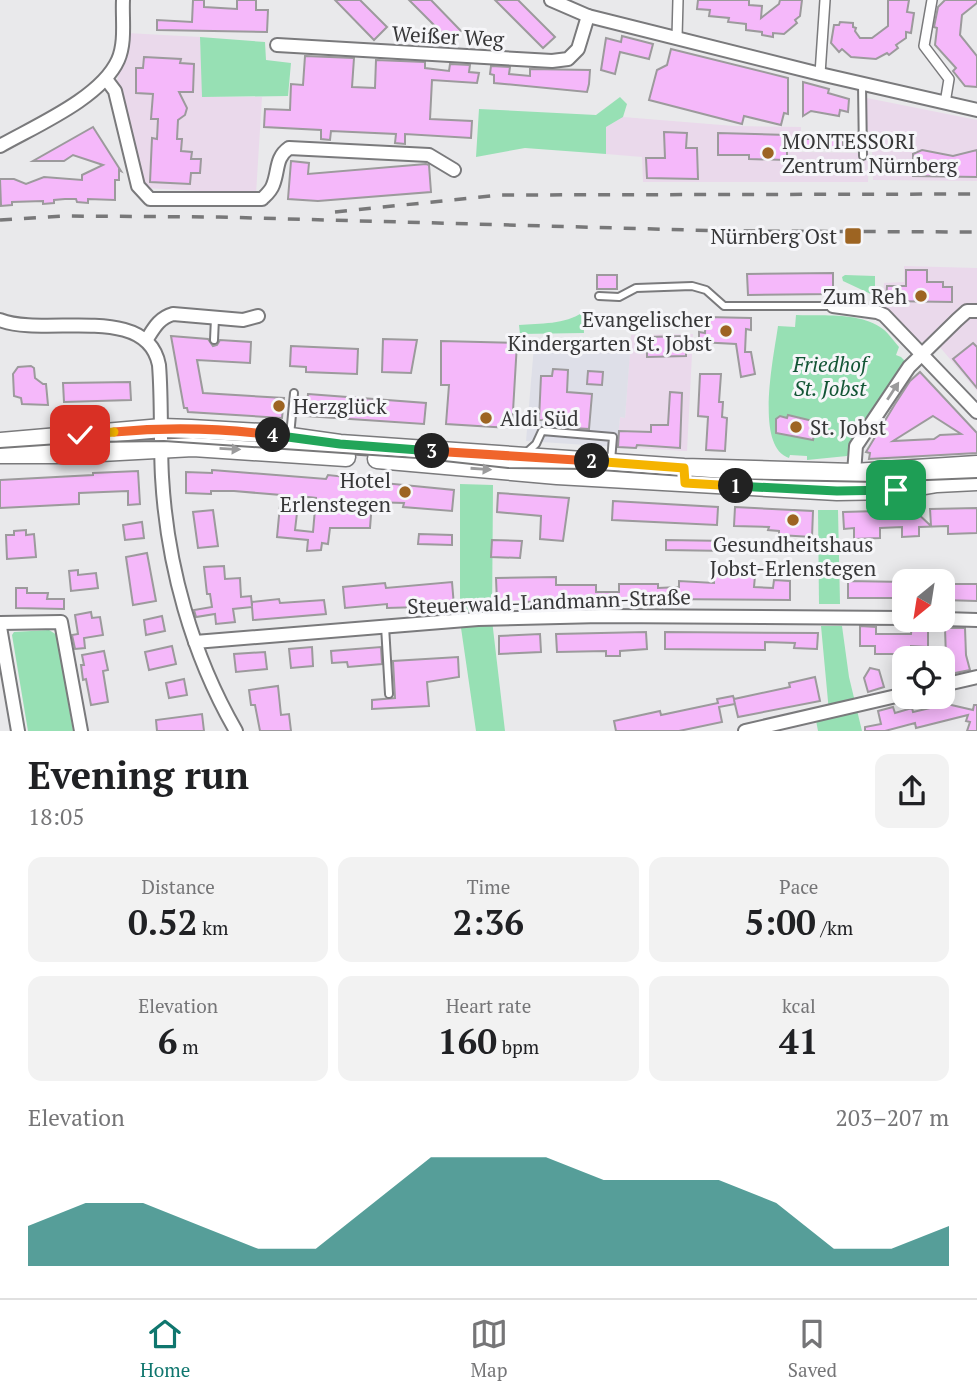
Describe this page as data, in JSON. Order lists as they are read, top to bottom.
{
  "streets": {
    "street": ["Weißer Weg", "Steuerwald-Landmann-Straße"]
  },
  "parks": ["Friedhof St. Jobst"],
  "places": {
    "other": [
      "MONTESSORI Zentrum Nürnberg",
      "Zum Reh",
      "Evangelischer Kindergarten St. Jobst",
      "Herzglück",
      "Aldi Süd",
      "St. Jobst",
      "Hotel Erlenstegen",
      "Gesundheitshaus Jobst-Erlenstegen"
    ],
    "transit": ["Nürnberg Ost"]
  },
  "north": "bottom left",
  "page": {
    "pins": [
      "4",
      "3",
      "2",
      "1"
    ],
    "heading": ["Evening run", "18:05"],
    "stats": [
      ["Distance", "0.52 km"],
      ["Time", "2:36"],
      ["Pace", "5:00 /km"],
      ["Elevation", "6 m"],
      ["Heart rate", "160 bpm"],
      ["kcal", "41"]
    ],
    "chart": ["Elevation", "203–207 m"],
    "tabs": ["Home", "Map", "Saved"]
  }
}
